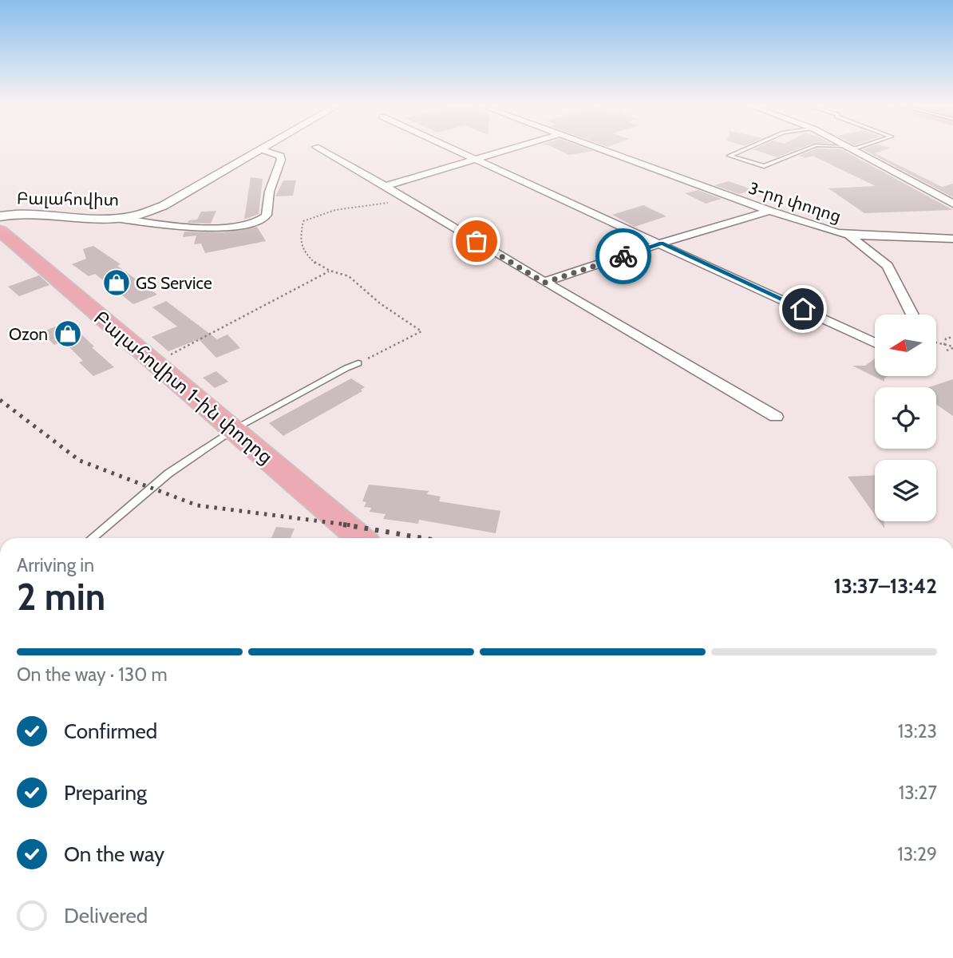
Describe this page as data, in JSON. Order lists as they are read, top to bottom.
{
  "streets": {
    "main road": ["Բալահովիտ 1-ին փողոց"],
    "street": ["Բալահովիտ", "3-րդ փողոց"]
  },
  "places": {
    "shop": ["GS Service", "Ozon"]
  },
  "north": "left",
  "page": {
    "heading": ["2 min", "Arriving in", "13:37–13:42"],
    "bar": "On the way · 130 m",
    "list": [
      ["Confirmed", "13:23"],
      ["Preparing", "13:27"],
      ["On the way", "13:29"],
      "Delivered"
    ]
  }
}
